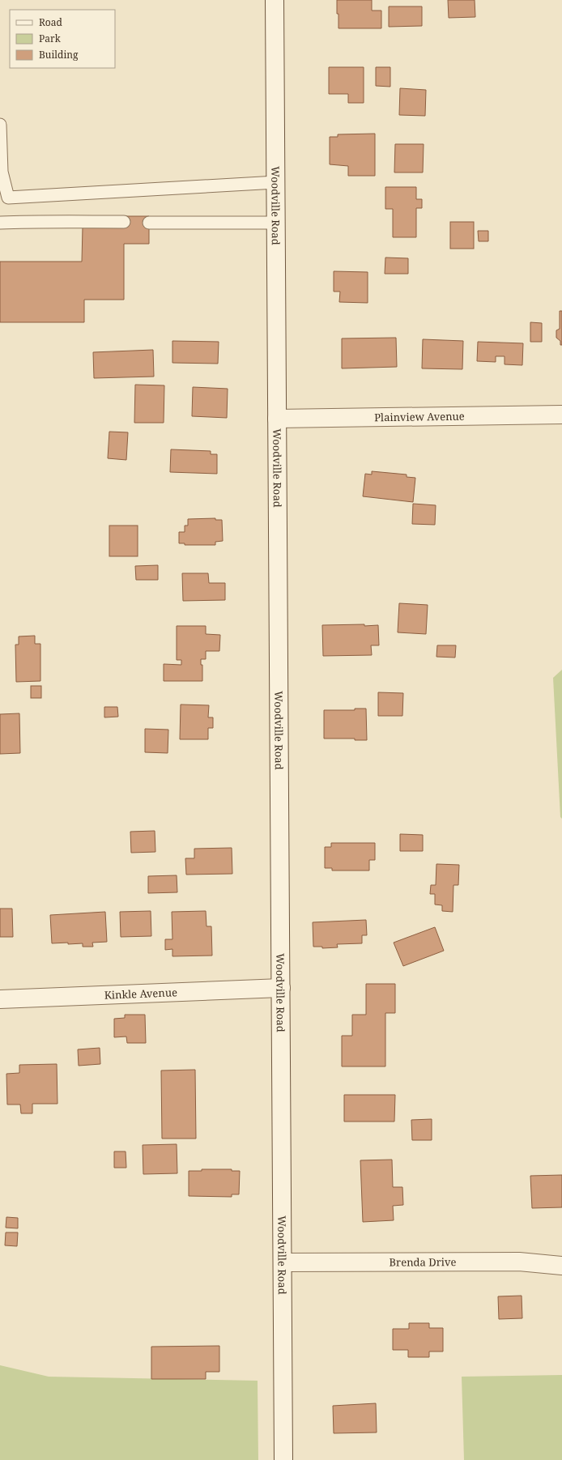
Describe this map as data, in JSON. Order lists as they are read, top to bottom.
{
  "streets": {
    "street": [
      "Woodville Road",
      "Plainview Avenue",
      "Kinkle Avenue",
      "Brenda Drive"
    ]
  },
  "crossings": [
    ["Woodville Road", "Plainview Avenue"],
    ["Woodville Road", "Kinkle Avenue"],
    ["Woodville Road", "Brenda Drive"]
  ],
  "legend": ["Road", "Park", "Building"]
}
